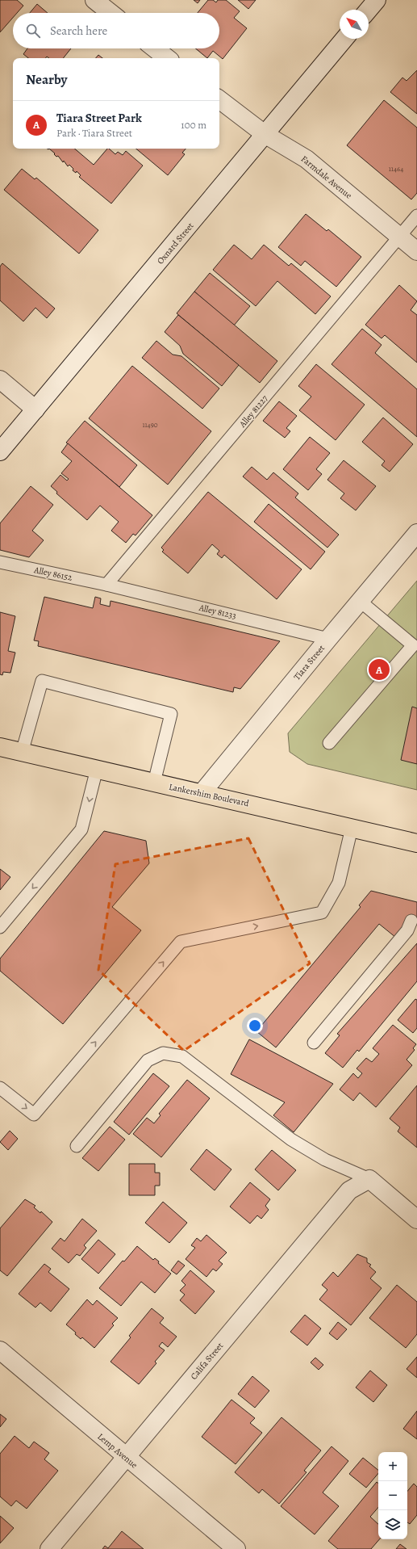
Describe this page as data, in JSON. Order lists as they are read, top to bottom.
{
  "streets": {
    "main road": ["Lankershim Boulevard"],
    "street": [
      "Farmdale Avenue",
      "Oxnard Street",
      "Tiara Street",
      "Califa Street",
      "Lemp Avenue"
    ],
    "lane": ["Alley 81227", "Alley 86152", "Alley 81233"]
  },
  "crossings": [
    ["Farmdale Avenue", "Oxnard Street"],
    ["Farmdale Avenue", "Alley 81227"],
    ["Alley 81227", "Alley 86152"],
    ["Alley 81227", "Alley 81233"],
    ["Alley 86152", "Alley 81233"],
    ["Alley 81233", "Tiara Street"],
    ["Tiara Street", "Lankershim Boulevard"],
    ["Califa Street", "Lemp Avenue"]
  ],
  "house_numbers": ["11464", "11490"],
  "north": "top left",
  "page": {
    "search": "Search here",
    "heading": "Nearby",
    "list": [
      {
        "mark": "A",
        "name": "Tiara Street Park",
        "note": "Park · Tiara Street",
        "value": "100 m"
      }
    ],
    "pins": "A",
    "map_buttons": ["+", "−"]
  }
}
